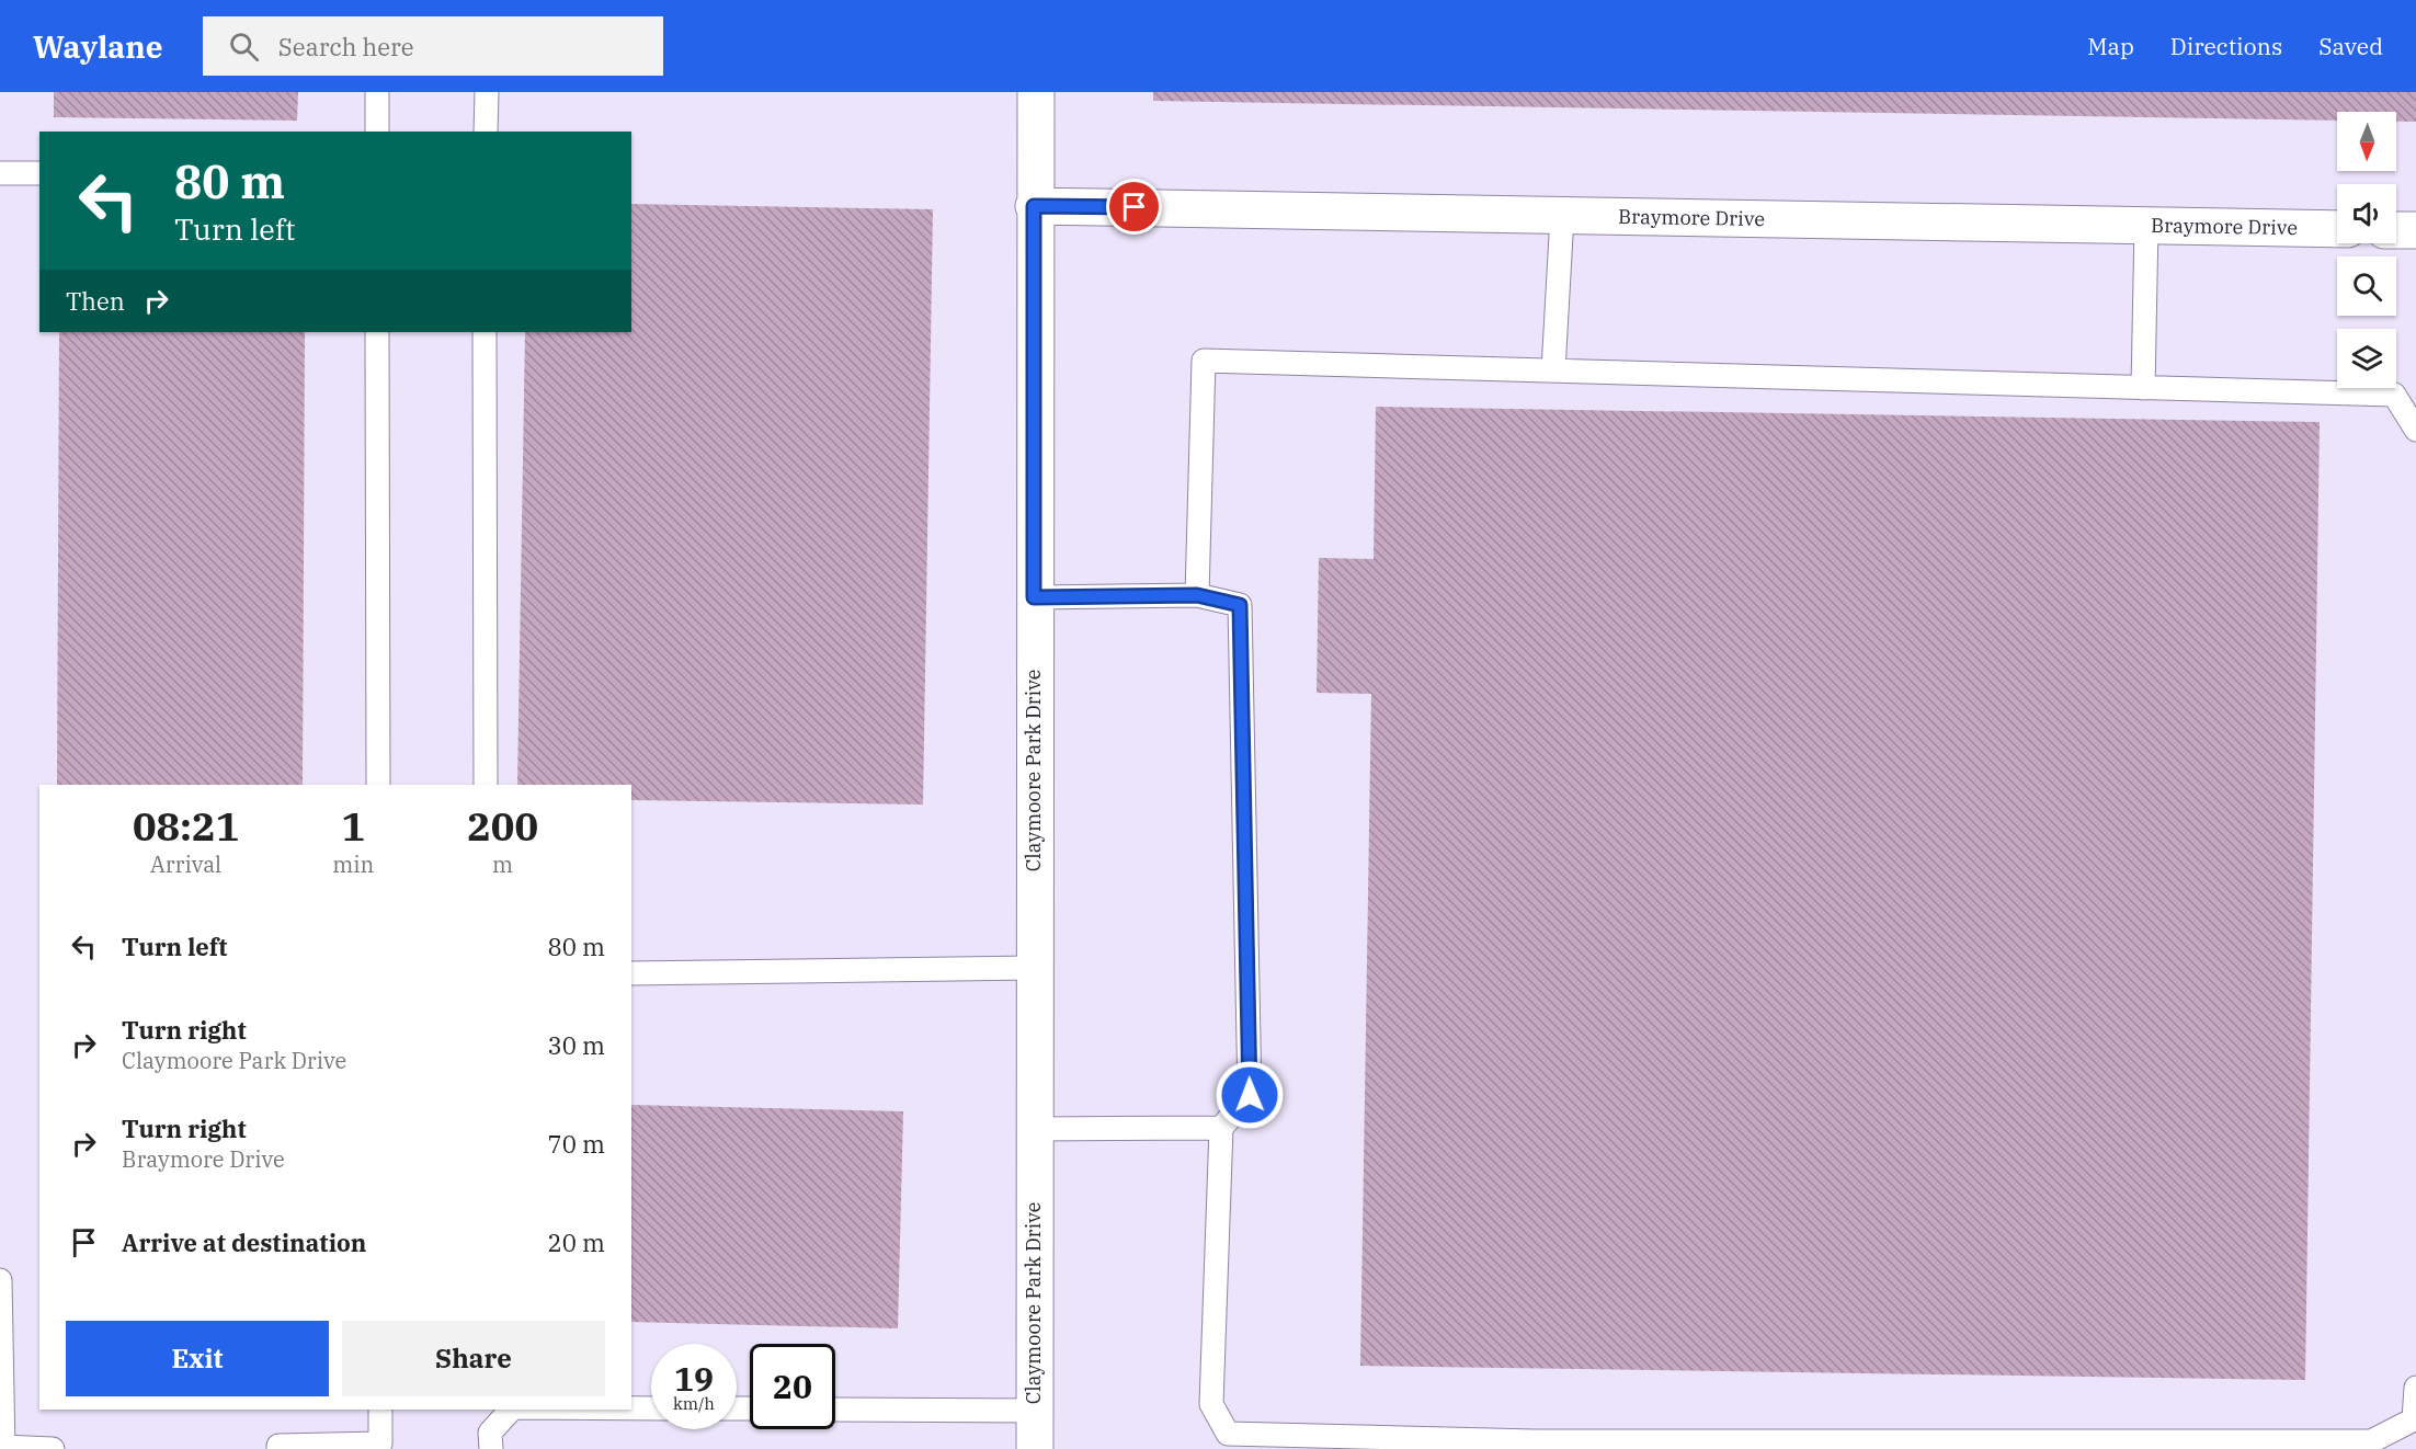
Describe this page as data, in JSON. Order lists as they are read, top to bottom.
{
  "streets": {
    "street": ["Braymore Drive", "Claymoore Park Drive"]
  },
  "crossings": [
    ["Braymore Drive", "Claymoore Park Drive"]
  ],
  "north": "bottom",
  "page": {
    "header": "Waylane",
    "search": "Search here",
    "nav": ["Map", "Directions", "Saved"],
    "turn": ["80 m", "Turn left"],
    "then": "Then",
    "eta": [
      "08:21",
      "Arrival",
      "1",
      "min",
      "200",
      "m"
    ],
    "list": [
      {
        "name": "Turn left",
        "value": "80 m"
      },
      {
        "name": "Turn right",
        "note": "Claymoore Park Drive",
        "value": "30 m"
      },
      {
        "name": "Turn right",
        "note": "Braymore Drive",
        "value": "70 m"
      },
      {
        "name": "Arrive at destination",
        "value": "20 m"
      }
    ],
    "buttons": ["Exit", "Share"],
    "speed": "19 km/h",
    "limit": "20"
  }
}
